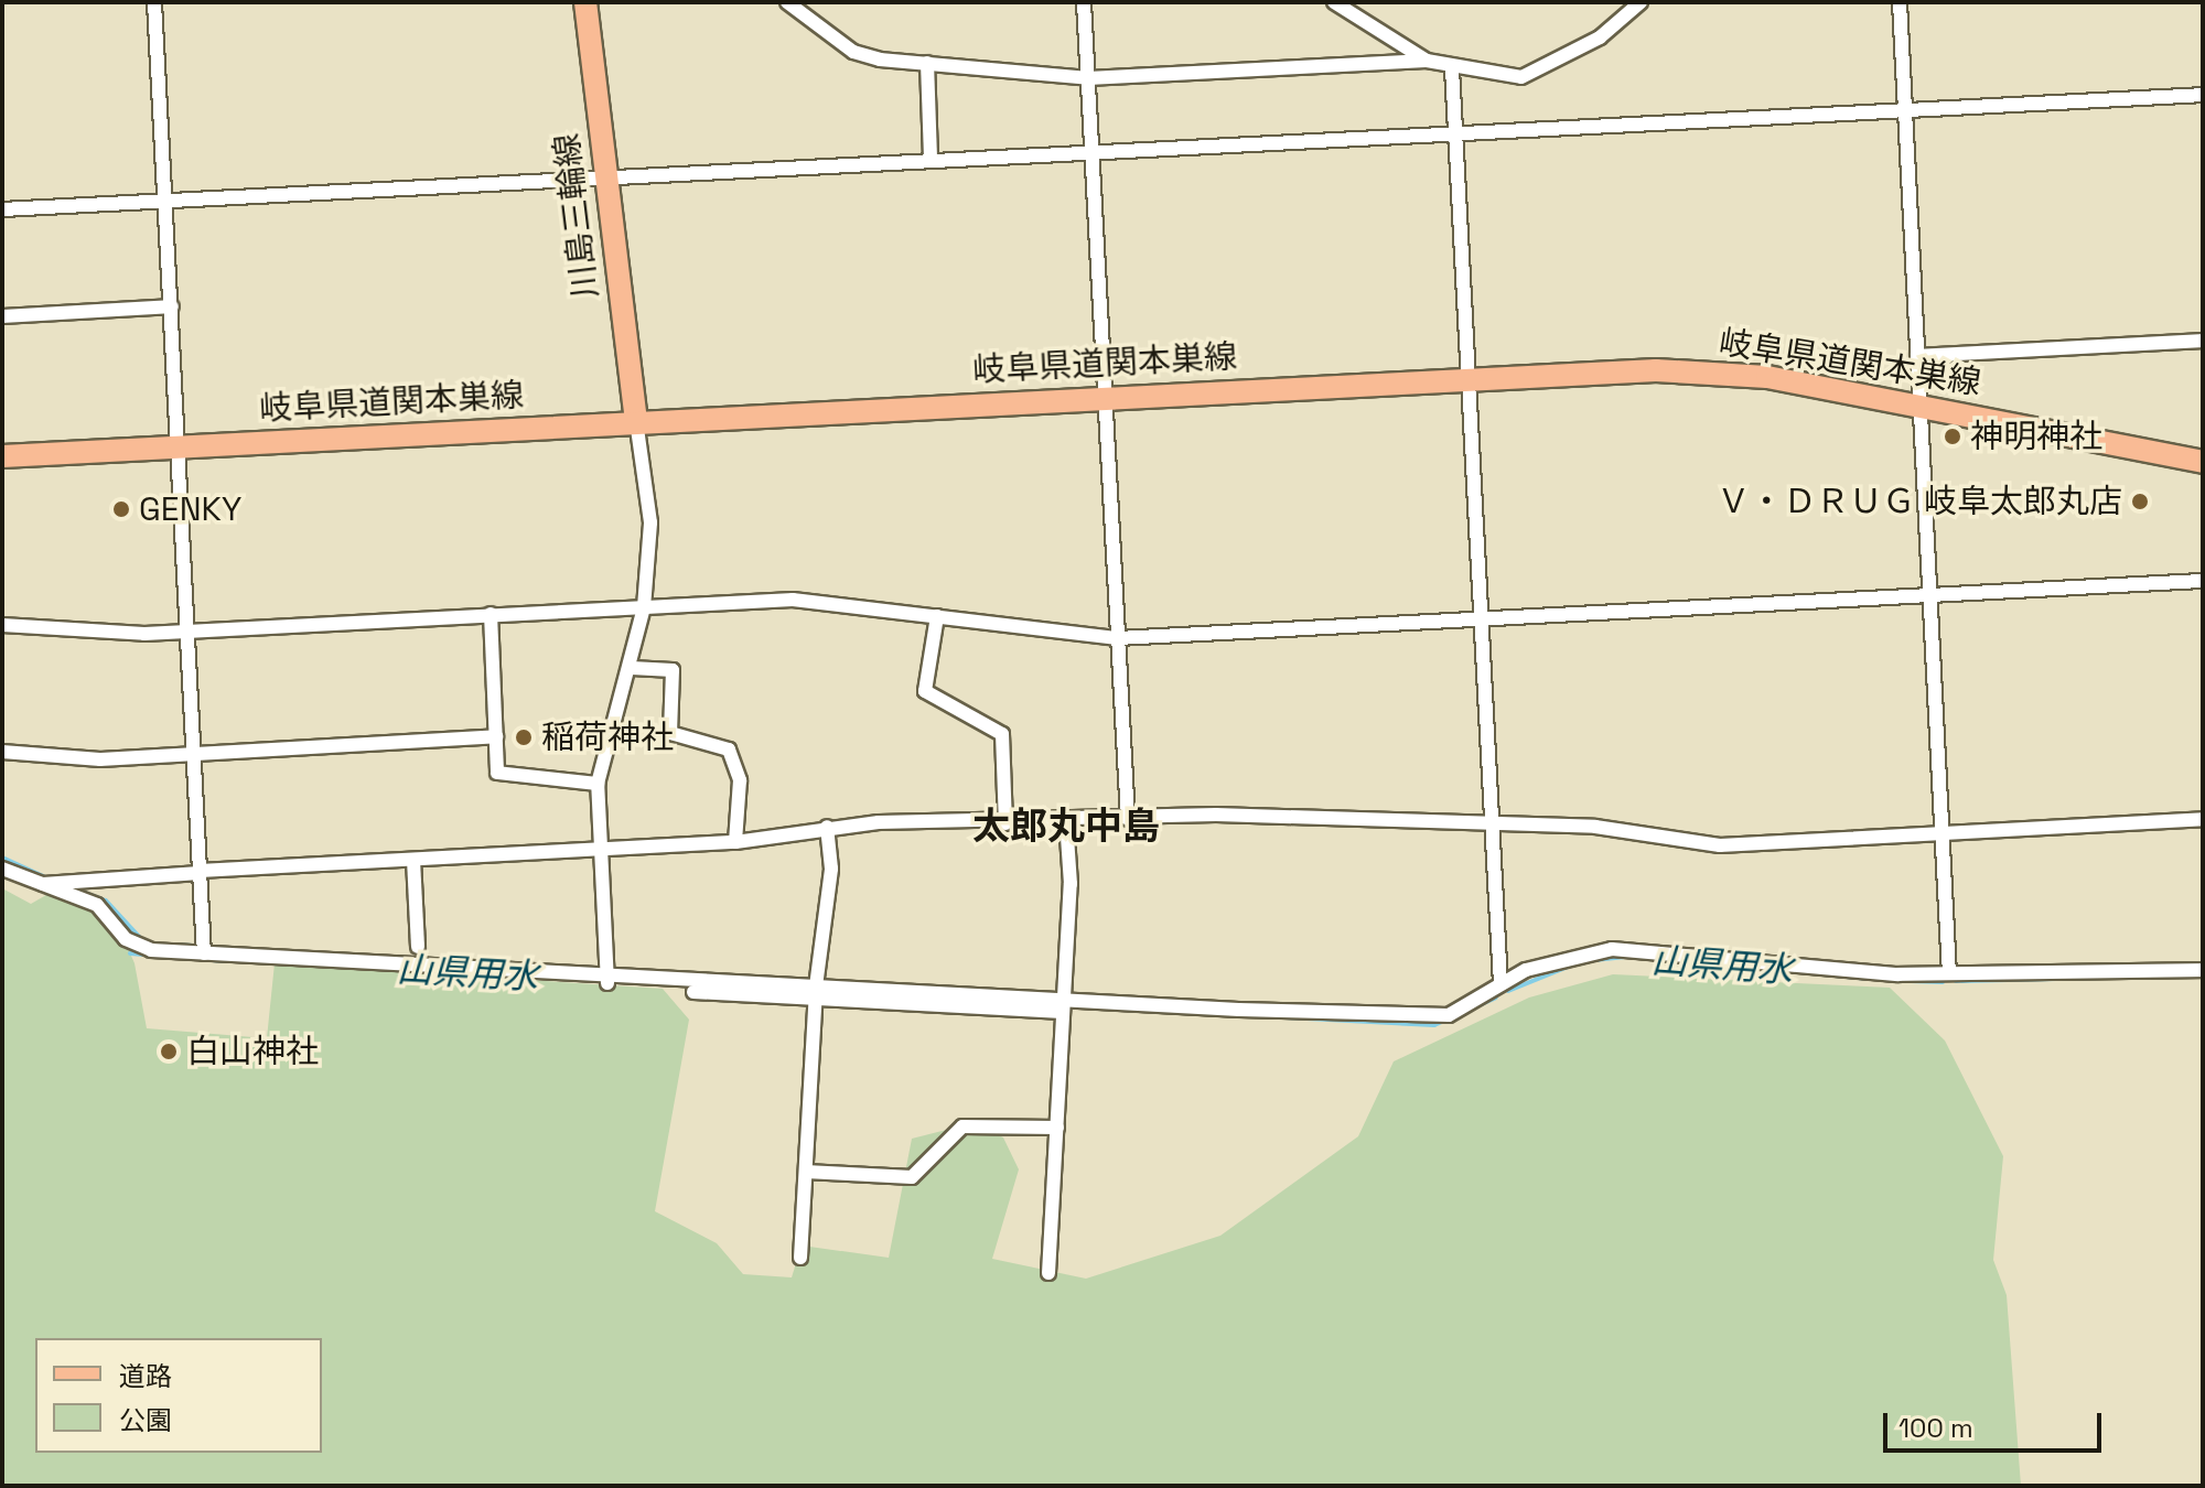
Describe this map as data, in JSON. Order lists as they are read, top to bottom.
{
  "streets": {
    "main road": ["川島三輪線", "岐阜県道関本巣線"]
  },
  "crossings": [
    ["川島三輪線", "岐阜県道関本巣線"]
  ],
  "districts": ["太郎丸中島"],
  "water": ["山県用水"],
  "places": [
    "神明神社",
    "Ｖ・ＤＲＵＧ 岐阜太郎丸店",
    "GENKY",
    "稲荷神社",
    "白山神社"
  ],
  "legend": ["道路", "公園"],
  "scale_bar": "100 m"
}
